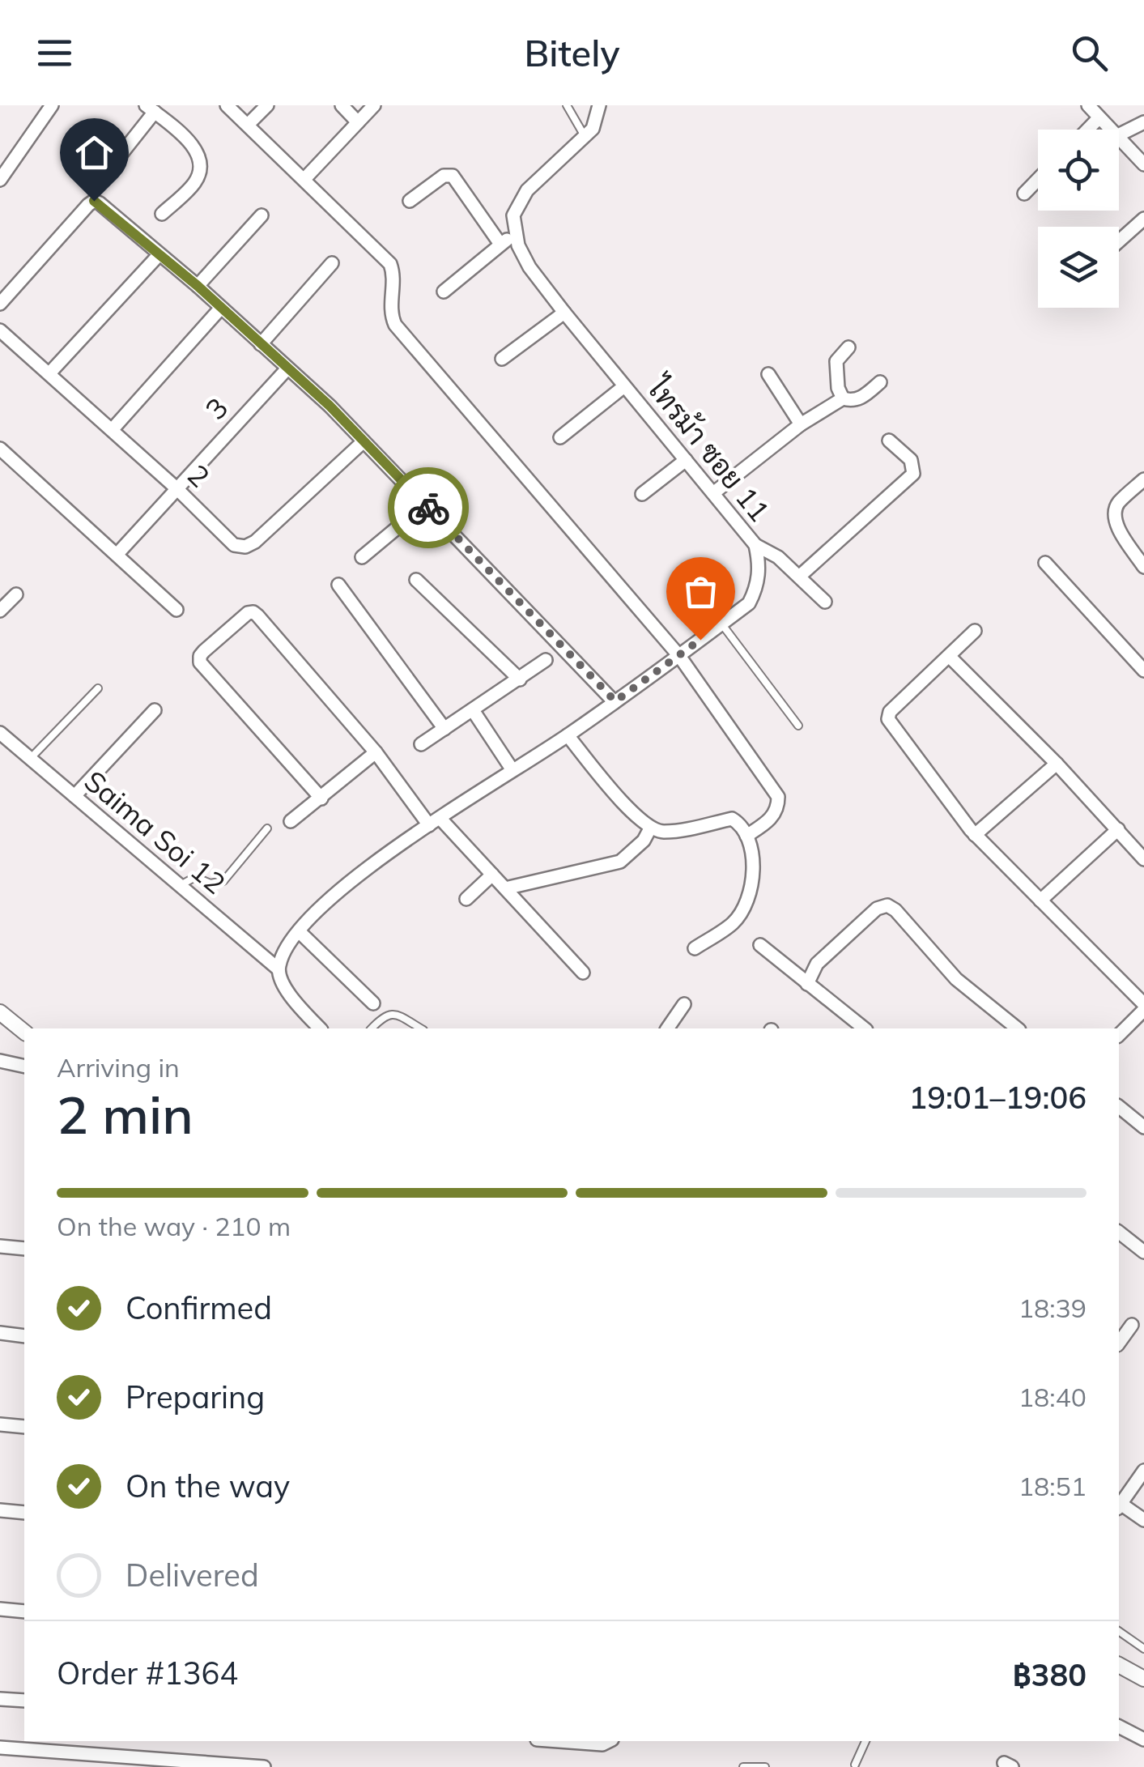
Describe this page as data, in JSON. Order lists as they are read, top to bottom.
{
  "streets": {
    "street": [
      "3",
      "ไทรม้า ซอย 11",
      "2",
      "Saima Soi 12"
    ]
  },
  "crossings": [
    ["3", "2"],
    ["ไทรม้า ซอย 11", "Saima Soi 12"]
  ],
  "page": {
    "header": "Bitely",
    "heading": ["2 min", "Arriving in", "19:01–19:06"],
    "panel": ["Order #1364", "฿380"],
    "bar": "On the way · 210 m",
    "list": [
      ["Confirmed", "18:39"],
      ["Preparing", "18:40"],
      ["On the way", "18:51"],
      "Delivered"
    ]
  }
}
